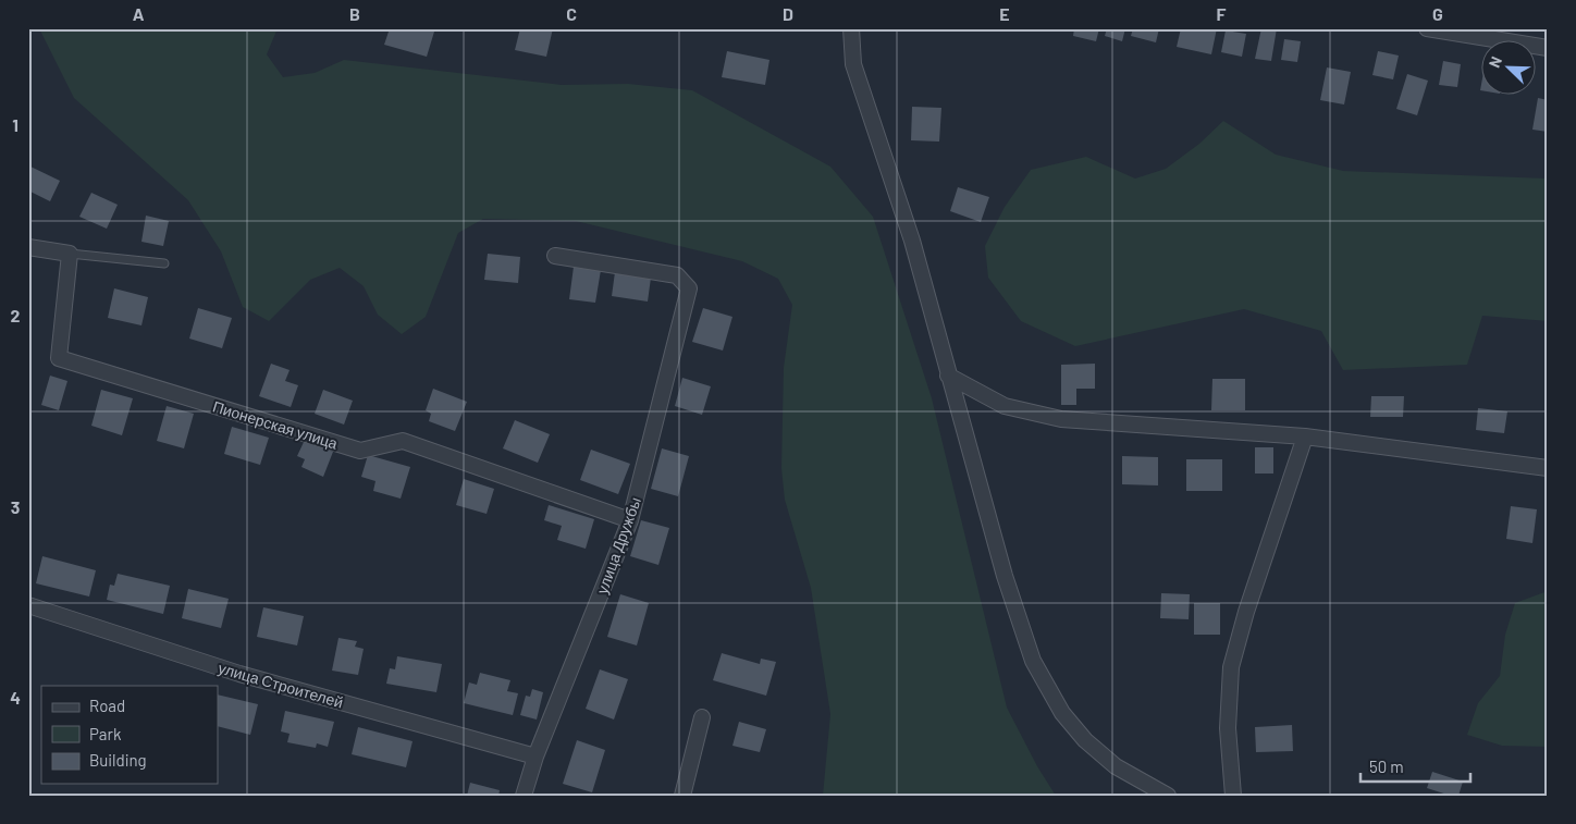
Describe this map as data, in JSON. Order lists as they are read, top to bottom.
{
  "streets": {
    "street": ["Пионерская улица", "улица Дружбы", "улица Строителей"]
  },
  "crossings": [
    ["Пионерская улица", "улица Дружбы"],
    ["улица Дружбы", "улица Строителей"]
  ],
  "legend": ["Road", "Park", "Building"],
  "scale_bar": "50 m",
  "north": "top left",
  "grid": {
    "columns": [
      "A",
      "B",
      "C",
      "D",
      "E",
      "F",
      "G"
    ],
    "rows": [
      "1",
      "2",
      "3",
      "4"
    ]
  }
}
